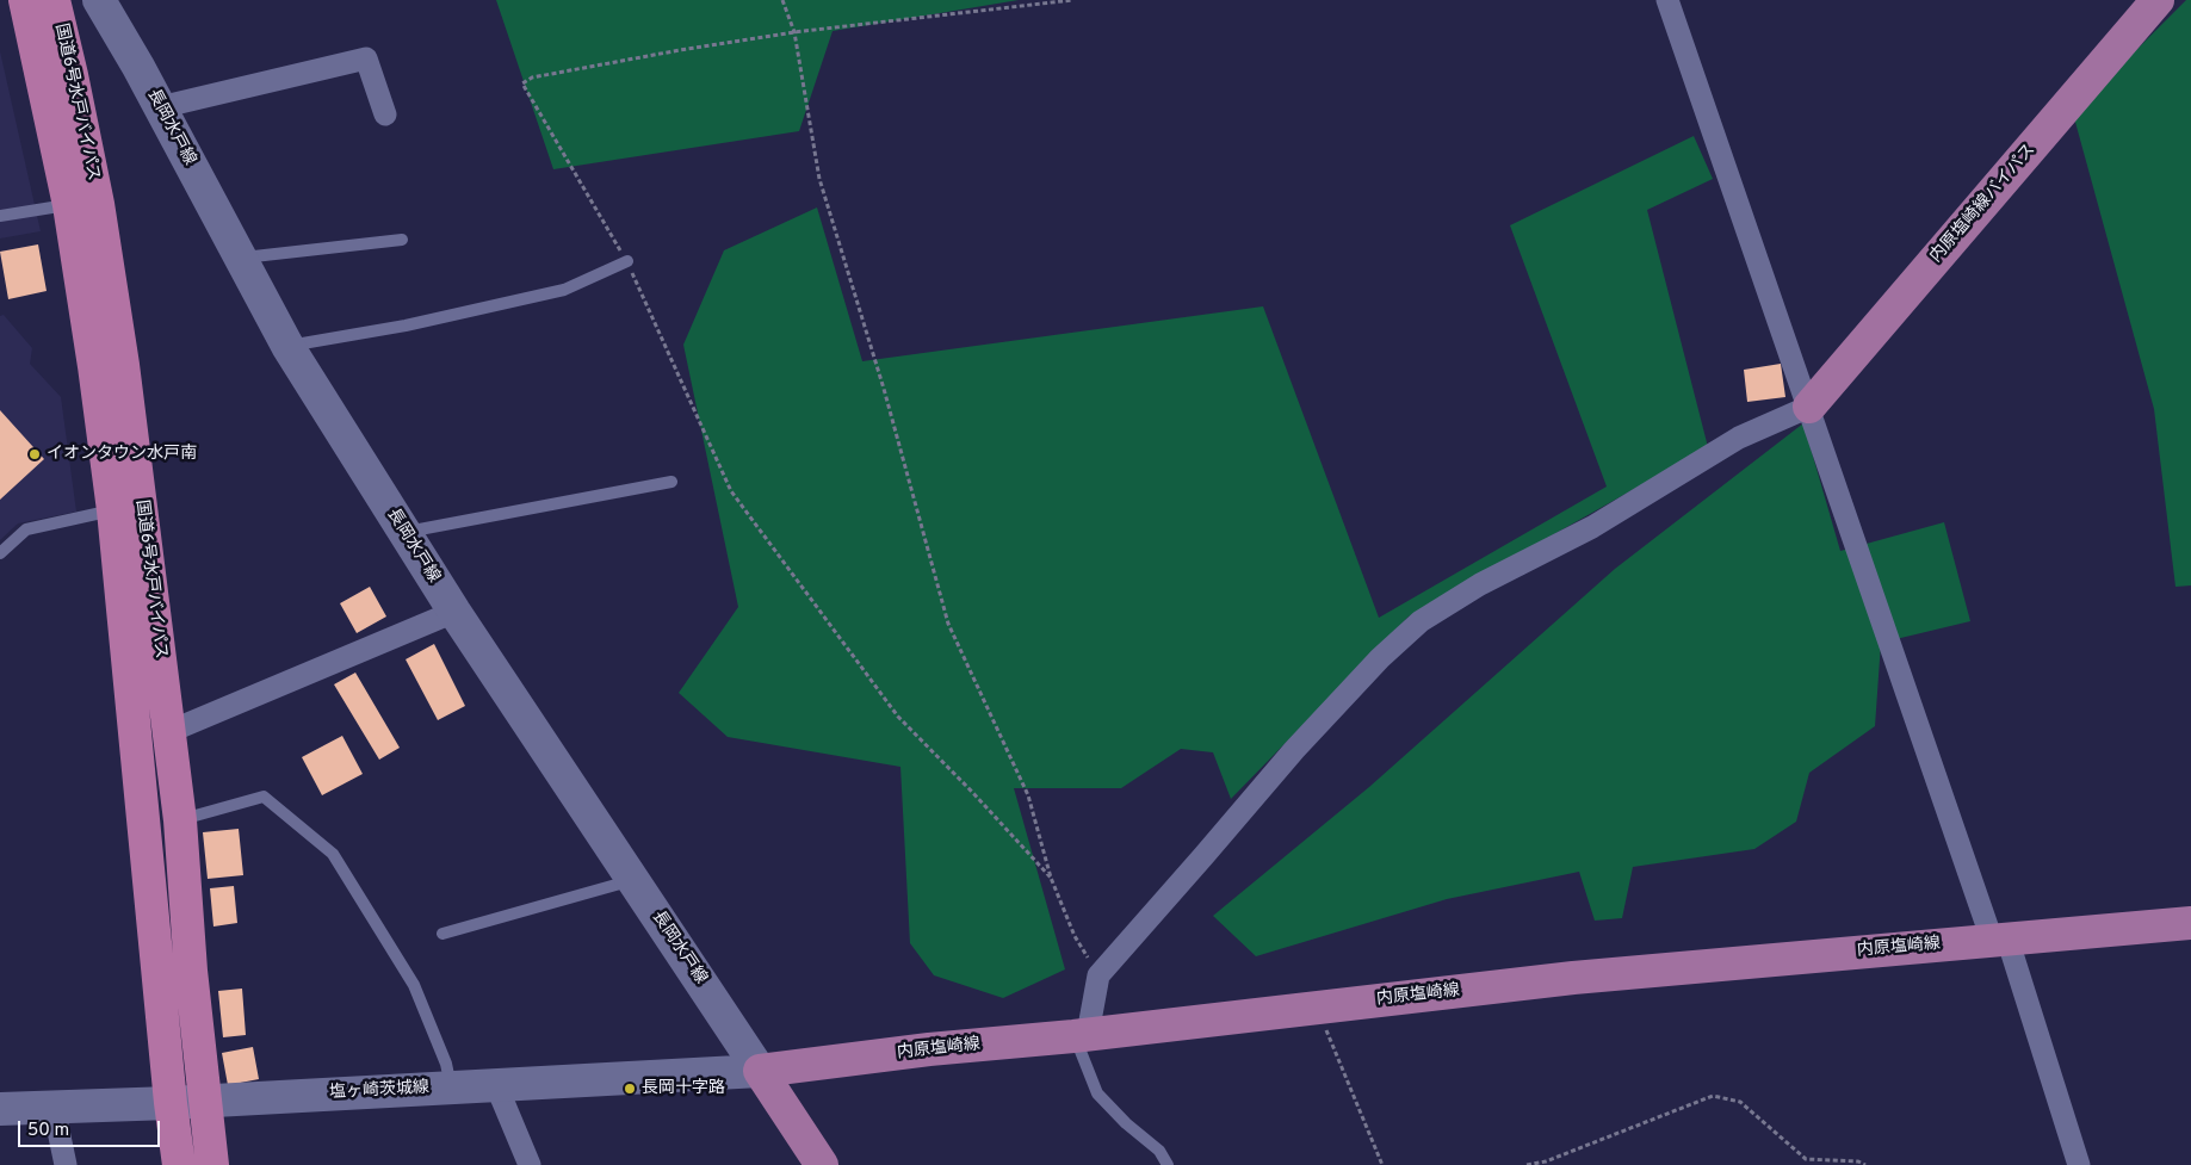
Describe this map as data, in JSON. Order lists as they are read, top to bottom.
{
  "streets": {
    "highway": ["国道6号水戸バイパス"],
    "main road": [
      "長岡水戸線",
      "内原塩崎線バイパス",
      "内原塩崎線",
      "塩ヶ崎茨城線"
    ]
  },
  "crossings": [
    ["国道6号水戸バイパス", "塩ヶ崎茨城線"],
    ["長岡水戸線", "内原塩崎線"],
    ["長岡水戸線", "塩ヶ崎茨城線"],
    ["内原塩崎線", "塩ヶ崎茨城線"]
  ],
  "places": ["イオンタウン水戸南", "長岡十字路"],
  "scale_bar": "50 m"
}
